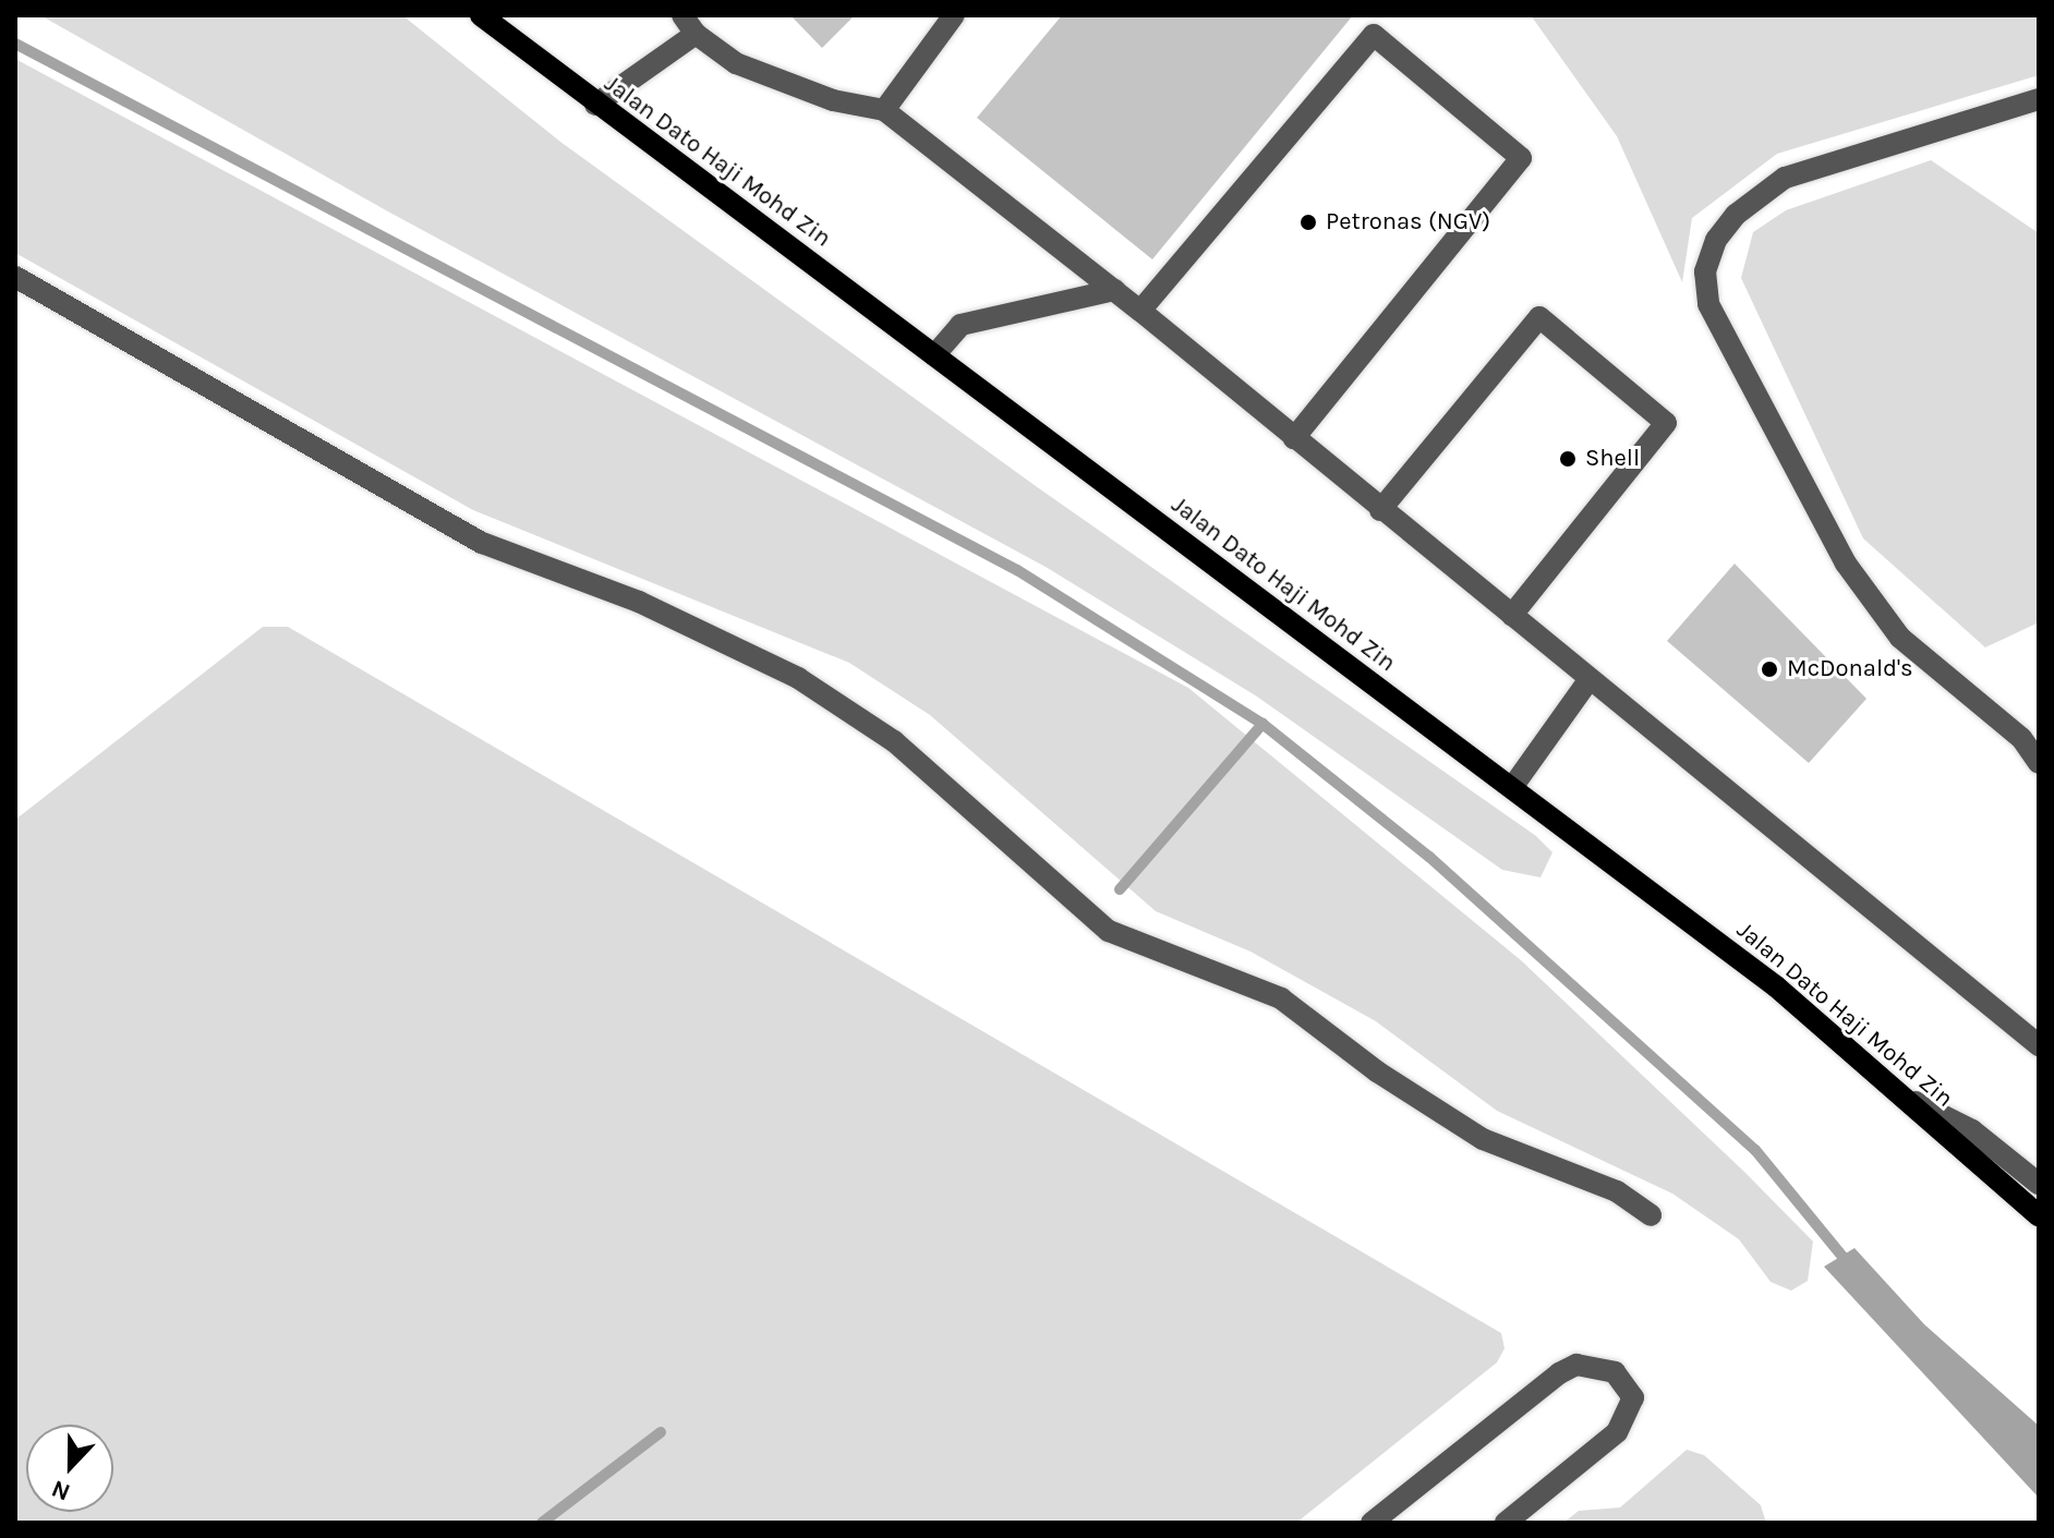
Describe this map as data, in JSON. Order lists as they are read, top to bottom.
{
  "streets": {
    "main road": ["Jalan Dato Haji Mohd Zin"]
  },
  "places": ["Petronas (NGV)", "Shell", "McDonald's"],
  "north": "bottom"
}
